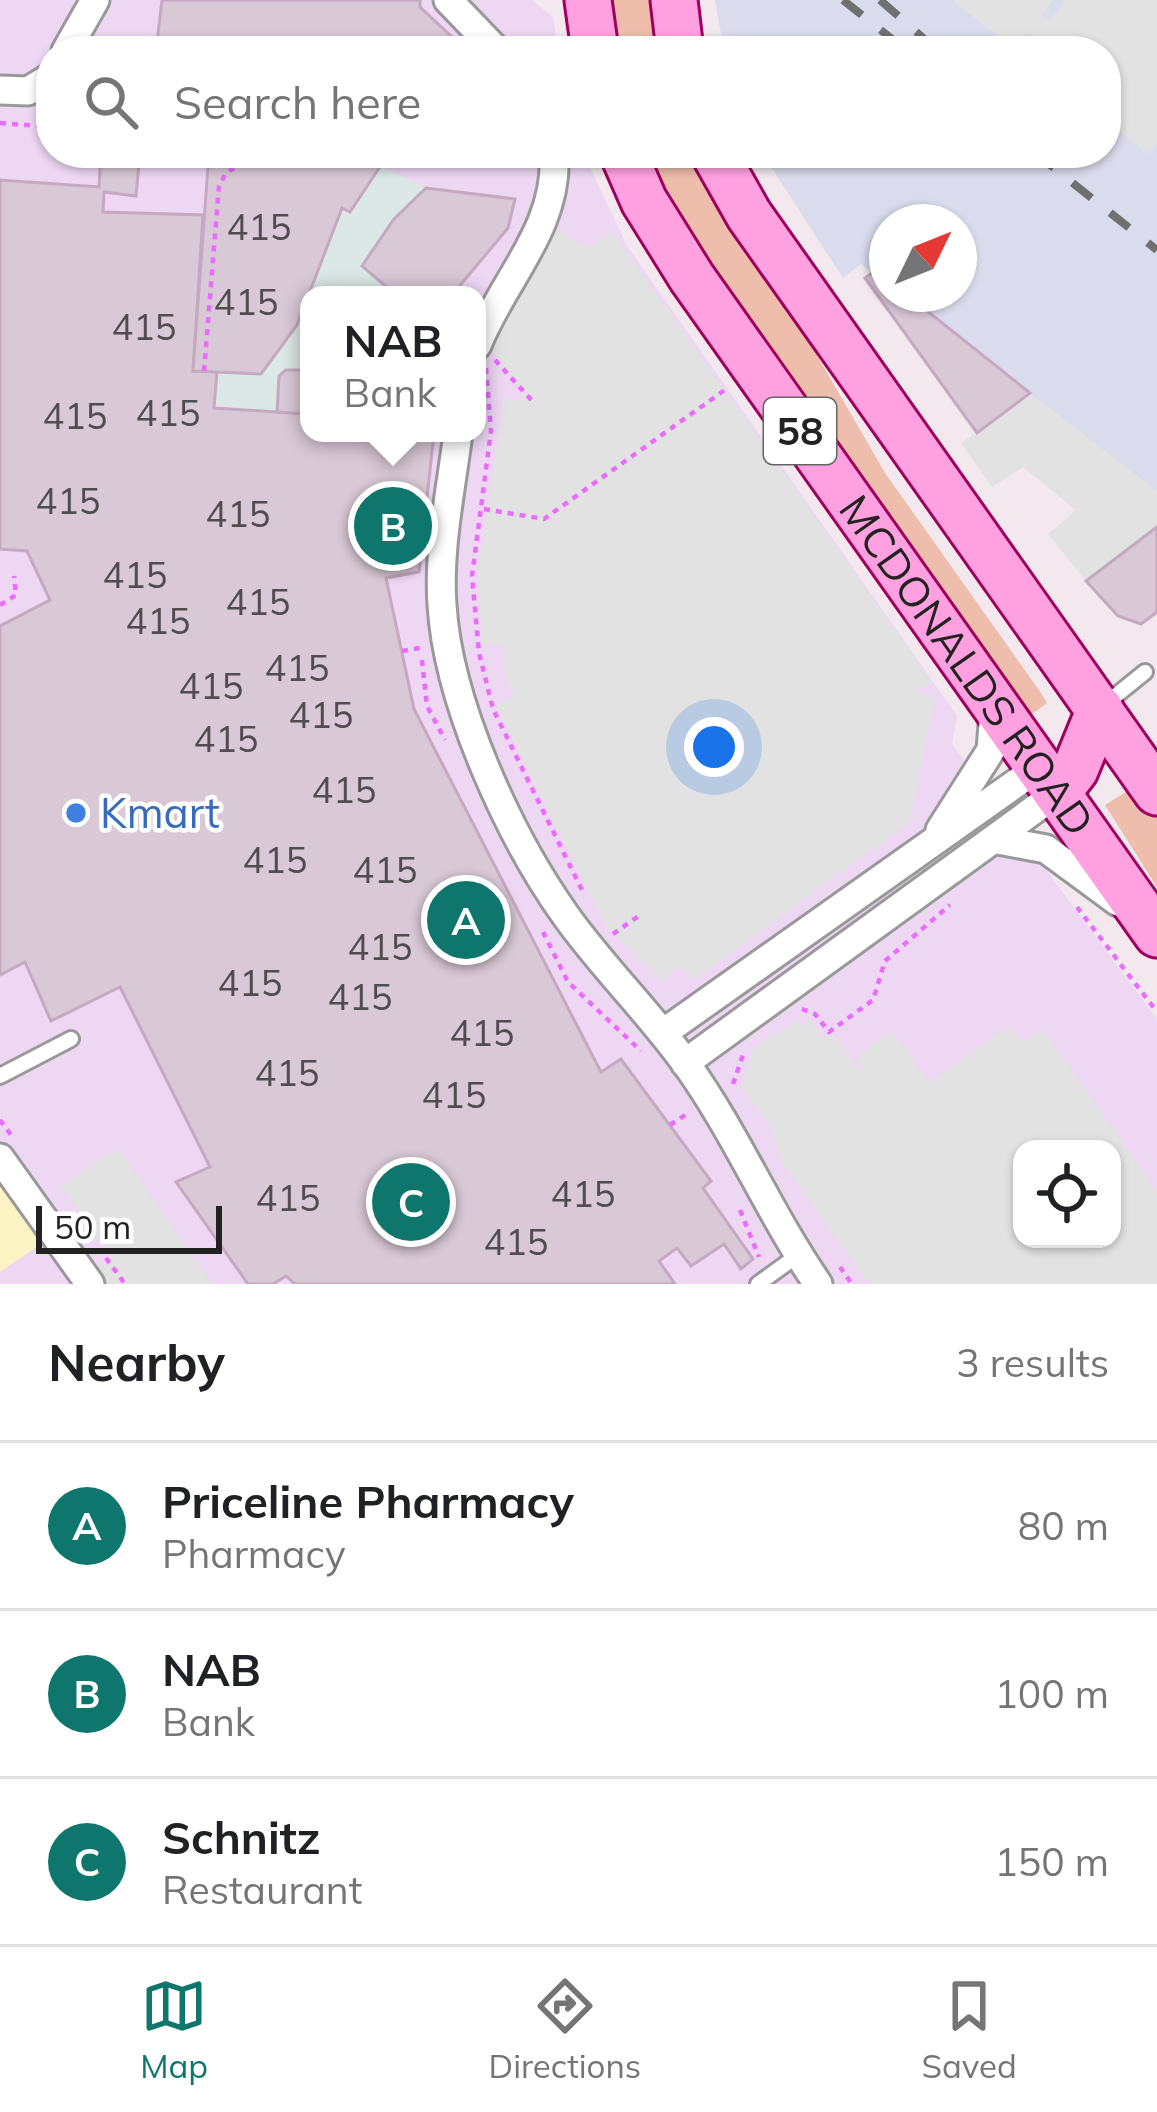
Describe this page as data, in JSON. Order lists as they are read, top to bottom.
{
  "streets": {
    "main road": ["58", "MCDONALDS ROAD"]
  },
  "places": ["Kmart"],
  "house_numbers": [
    "415",
    "415",
    "415",
    "415",
    "415",
    "415",
    "415",
    "415",
    "415",
    "415",
    "415",
    "415",
    "415",
    "415",
    "415",
    "415",
    "415",
    "415",
    "415",
    "415",
    "415",
    "415",
    "415",
    "415",
    "415",
    "415"
  ],
  "scale_bar": "50 m",
  "north": "top right",
  "page": {
    "search": "Search here",
    "popup": ["NAB", "Bank"],
    "pins": ["B", "A", "C"],
    "scale": "50 m",
    "heading": ["Nearby", "3 results"],
    "list": [
      {
        "mark": "A",
        "name": "Priceline Pharmacy",
        "note": "Pharmacy",
        "value": "80 m"
      },
      {
        "mark": "B",
        "name": "NAB",
        "note": "Bank",
        "value": "100 m"
      },
      {
        "mark": "C",
        "name": "Schnitz",
        "note": "Restaurant",
        "value": "150 m"
      }
    ],
    "nav": ["Map", "Directions", "Saved"]
  }
}
